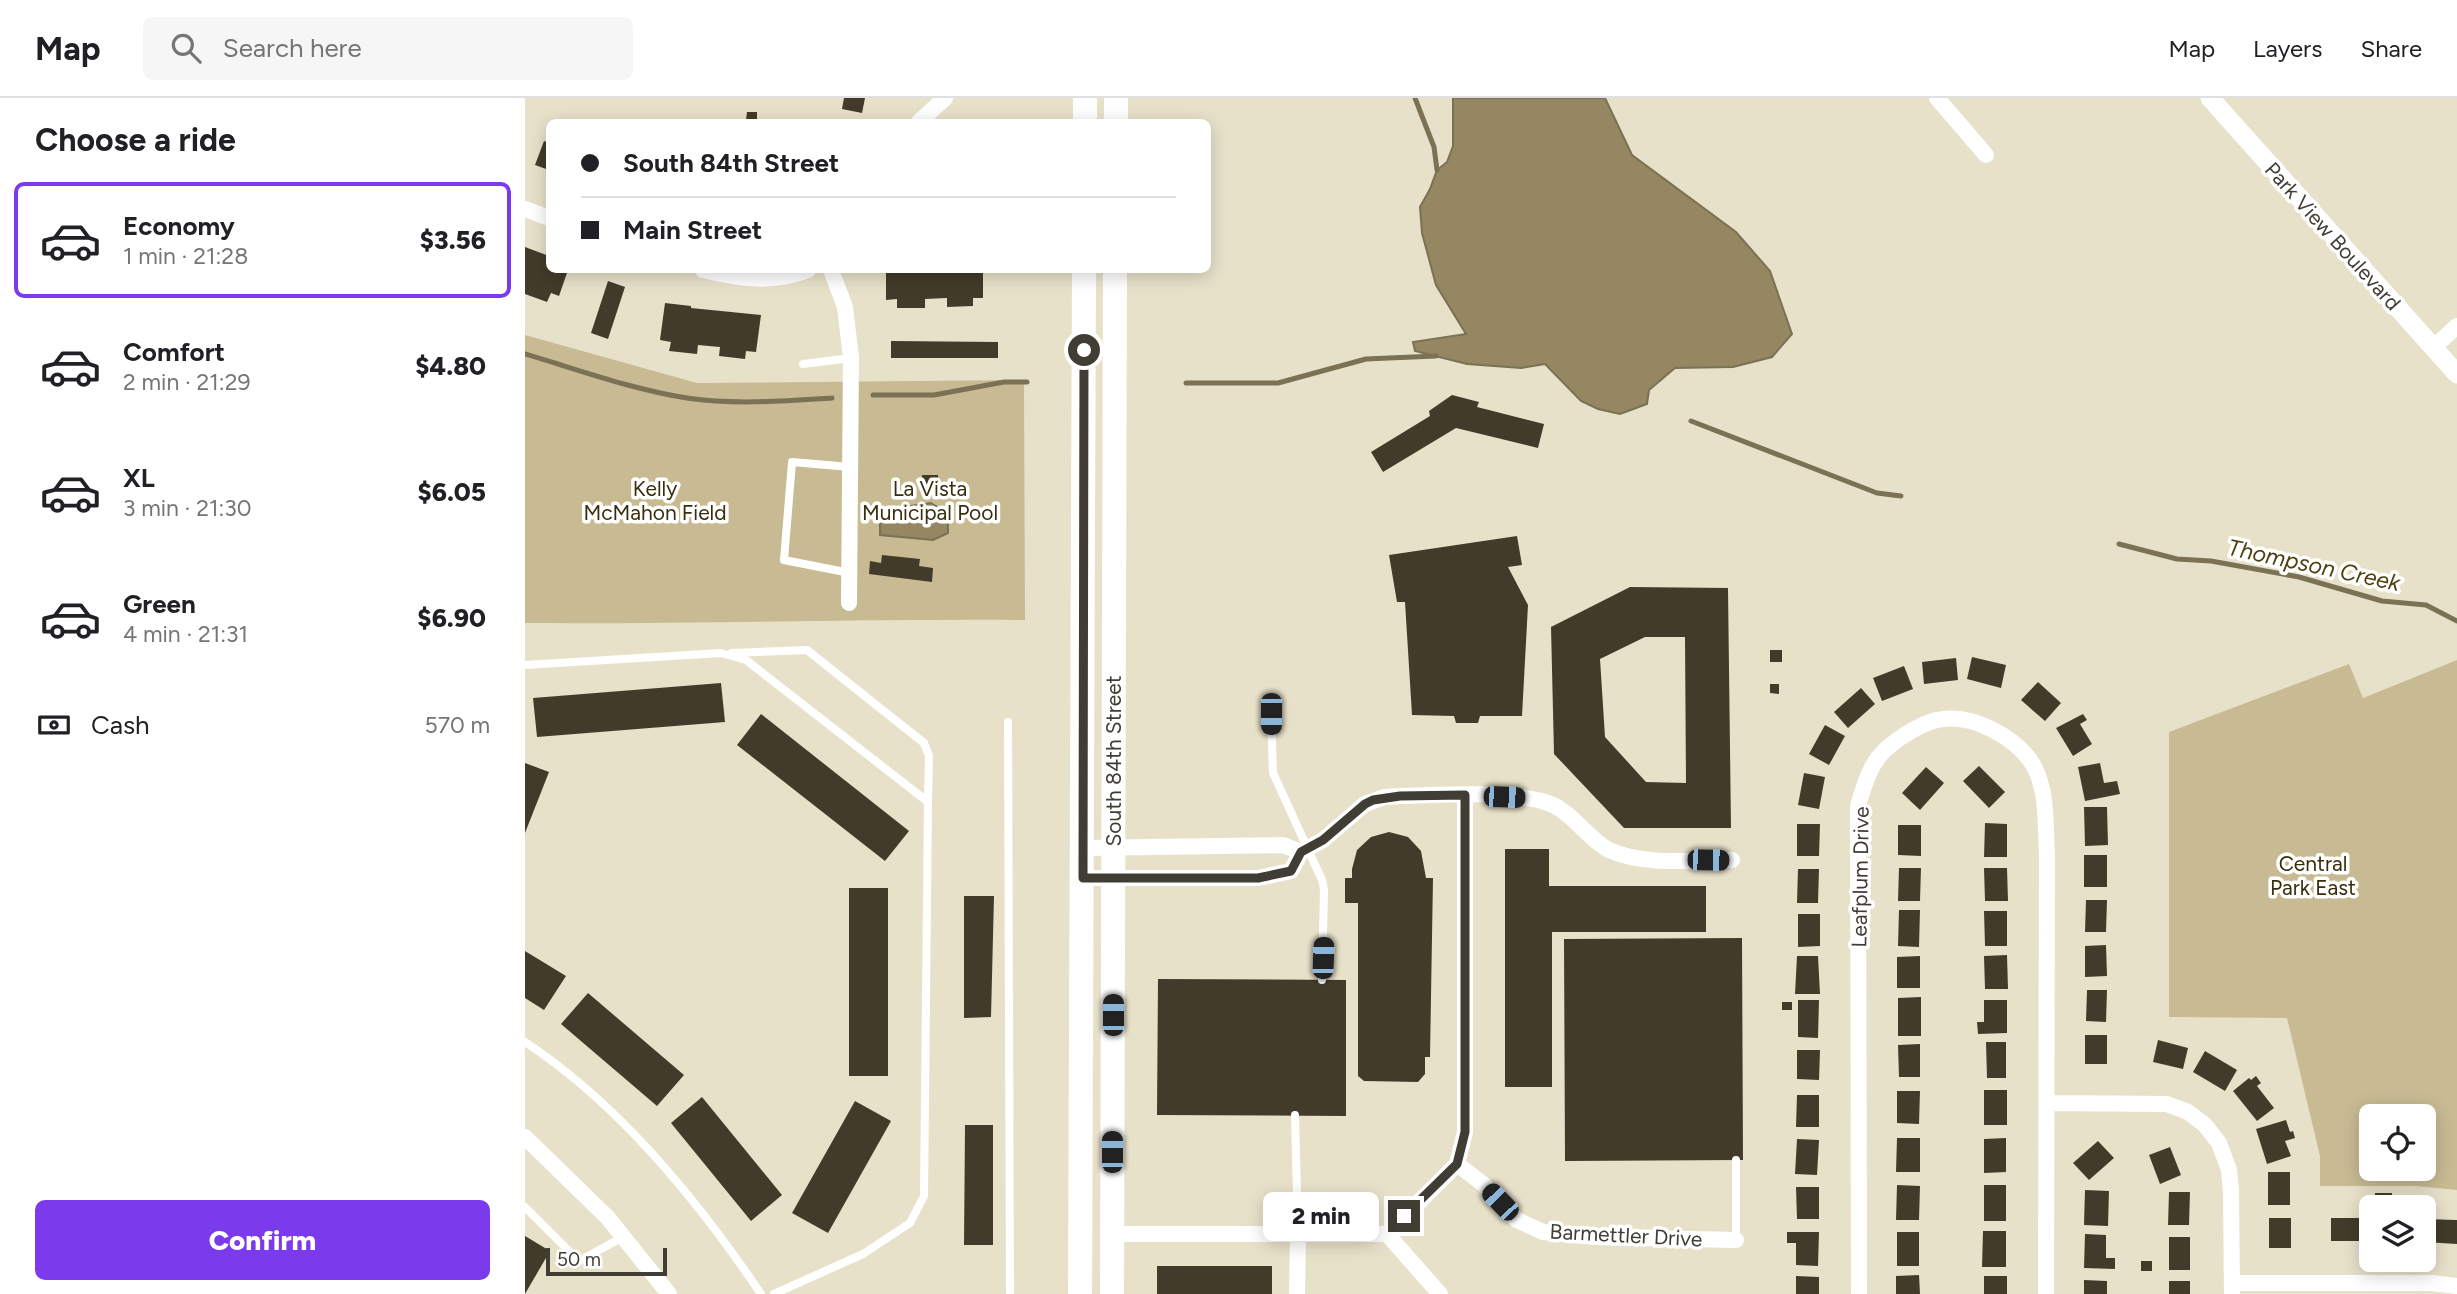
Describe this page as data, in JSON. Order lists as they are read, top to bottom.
{
  "streets": {
    "main road": ["South 84th Street"],
    "street": ["Park View Boulevard", "Leafplum Drive", "Barmettler Drive"]
  },
  "water": ["Thompson Creek"],
  "parks": ["Kelly McMahon Field", "La Vista Municipal Pool", "Central Park East"],
  "scale_bar": "50 m",
  "page": {
    "header": "Map",
    "search": "Search here",
    "nav": ["Map", "Layers", "Share"],
    "heading": "Choose a ride",
    "banner": ["South 84th Street", "Main Street"],
    "list": [
      {
        "name": "Economy",
        "note": "1 min · 21:28",
        "value": "$3.56"
      },
      {
        "name": "Comfort",
        "note": "2 min · 21:29",
        "value": "$4.80"
      },
      {
        "name": "XL",
        "note": "3 min · 21:30",
        "value": "$6.05"
      },
      {
        "name": "Green",
        "note": "4 min · 21:31",
        "value": "$6.90"
      }
    ],
    "pay": ["Cash", "570 m"],
    "buttons": "Confirm",
    "bubble": "2 min",
    "scale": "50 m"
  }
}
